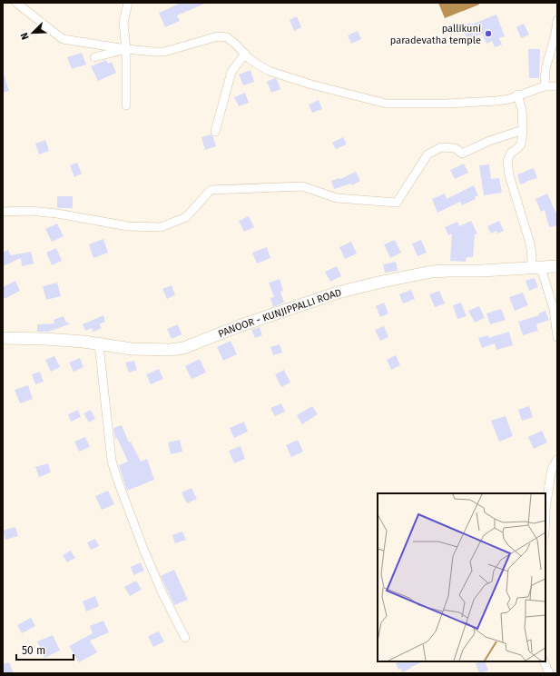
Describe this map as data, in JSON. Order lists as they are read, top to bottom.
{
  "streets": {
    "main road": ["PANOOR - KUNJIPPALLI ROAD"]
  },
  "places": ["pallikuni paradevatha temple"],
  "scale_bar": "50 m",
  "north": "bottom left"
}
